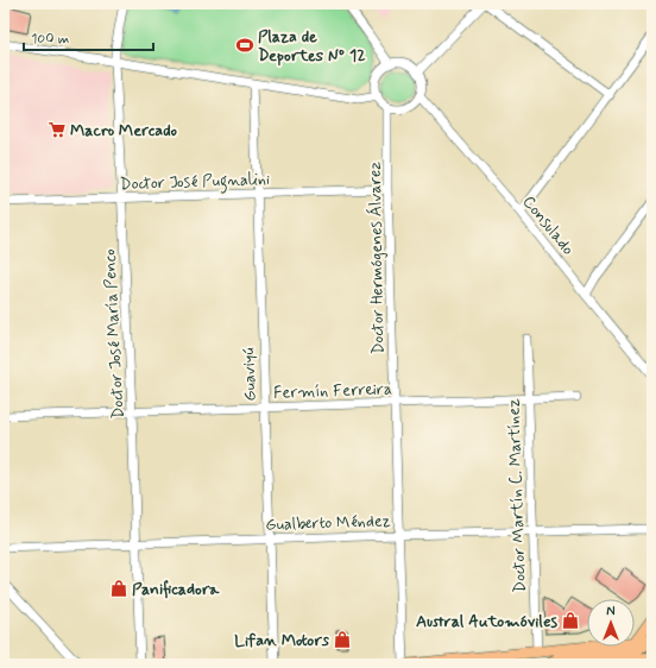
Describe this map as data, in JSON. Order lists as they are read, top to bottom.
{
  "streets": {
    "street": [
      "Doctor José Pugnalini",
      "Consulado",
      "Doctor Hermógenes Álvarez",
      "Doctor José María Penco",
      "Guaviyú",
      "Fermín Ferreira",
      "Doctor Martín C. Martínez",
      "Gualberto Méndez"
    ]
  },
  "crossings": [
    ["Doctor José Pugnalini", "Doctor Hermógenes Álvarez"],
    ["Doctor José Pugnalini", "Doctor José María Penco"],
    ["Doctor José Pugnalini", "Guaviyú"],
    ["Consulado", "Doctor Hermógenes Álvarez"],
    ["Doctor Hermógenes Álvarez", "Fermín Ferreira"],
    ["Doctor Hermógenes Álvarez", "Gualberto Méndez"],
    ["Doctor José María Penco", "Fermín Ferreira"],
    ["Doctor José María Penco", "Gualberto Méndez"],
    ["Guaviyú", "Fermín Ferreira"],
    ["Guaviyú", "Gualberto Méndez"],
    ["Fermín Ferreira", "Doctor Martín C. Martínez"],
    ["Doctor Martín C. Martínez", "Gualberto Méndez"]
  ],
  "places": {
    "sports": ["Plaza de Deportes Nº 12"],
    "supermarket": ["Macro Mercado"],
    "shop": ["Panificadora", "Austral Automóviles", "Lifan Motors"]
  },
  "scale_bar": "100 m",
  "north": "top"
}
